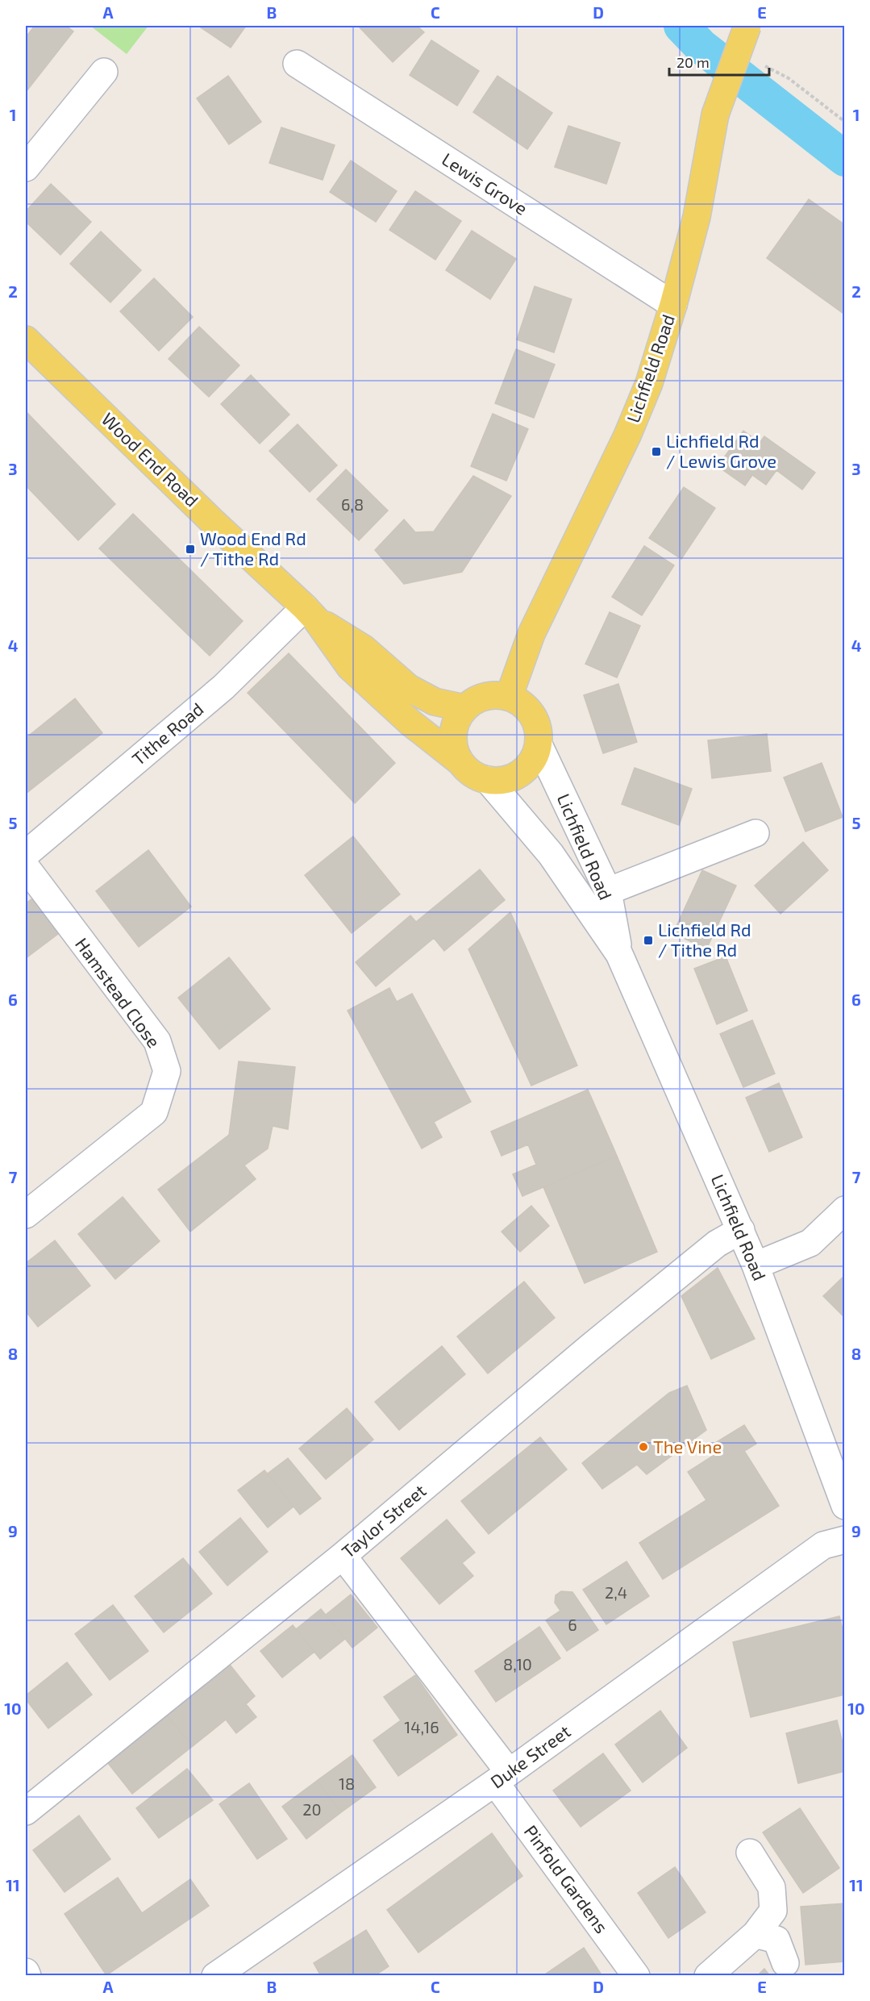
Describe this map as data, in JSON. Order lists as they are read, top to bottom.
{
  "streets": {
    "main road": ["Lichfield Road", "Wood End Road"],
    "street": [
      "Lewis Grove",
      "Tithe Road",
      "Hamstead Close",
      "Taylor Street",
      "Duke Street",
      "Pinfold Gardens"
    ]
  },
  "crossings": [
    ["Lewis Grove", "Lichfield Road"],
    ["Lichfield Road", "Wood End Road"],
    ["Lichfield Road", "Taylor Street"],
    ["Wood End Road", "Tithe Road"],
    ["Taylor Street", "Pinfold Gardens"],
    ["Duke Street", "Pinfold Gardens"]
  ],
  "places": {
    "transit": ["Lichfield Rd / Lewis Grove", "Wood End Rd / Tithe Rd", "Lichfield Rd / Tithe Rd"],
    "other": ["The Vine"]
  },
  "house_numbers": [
    "6,8",
    "2,4",
    "6",
    "8,10",
    "14,16",
    "18",
    "20"
  ],
  "scale_bar": "20 m",
  "grid": {
    "columns": [
      "A",
      "B",
      "C",
      "D",
      "E"
    ],
    "rows": [
      "1",
      "2",
      "3",
      "4",
      "5",
      "6",
      "7",
      "8",
      "9",
      "10",
      "11"
    ]
  }
}
